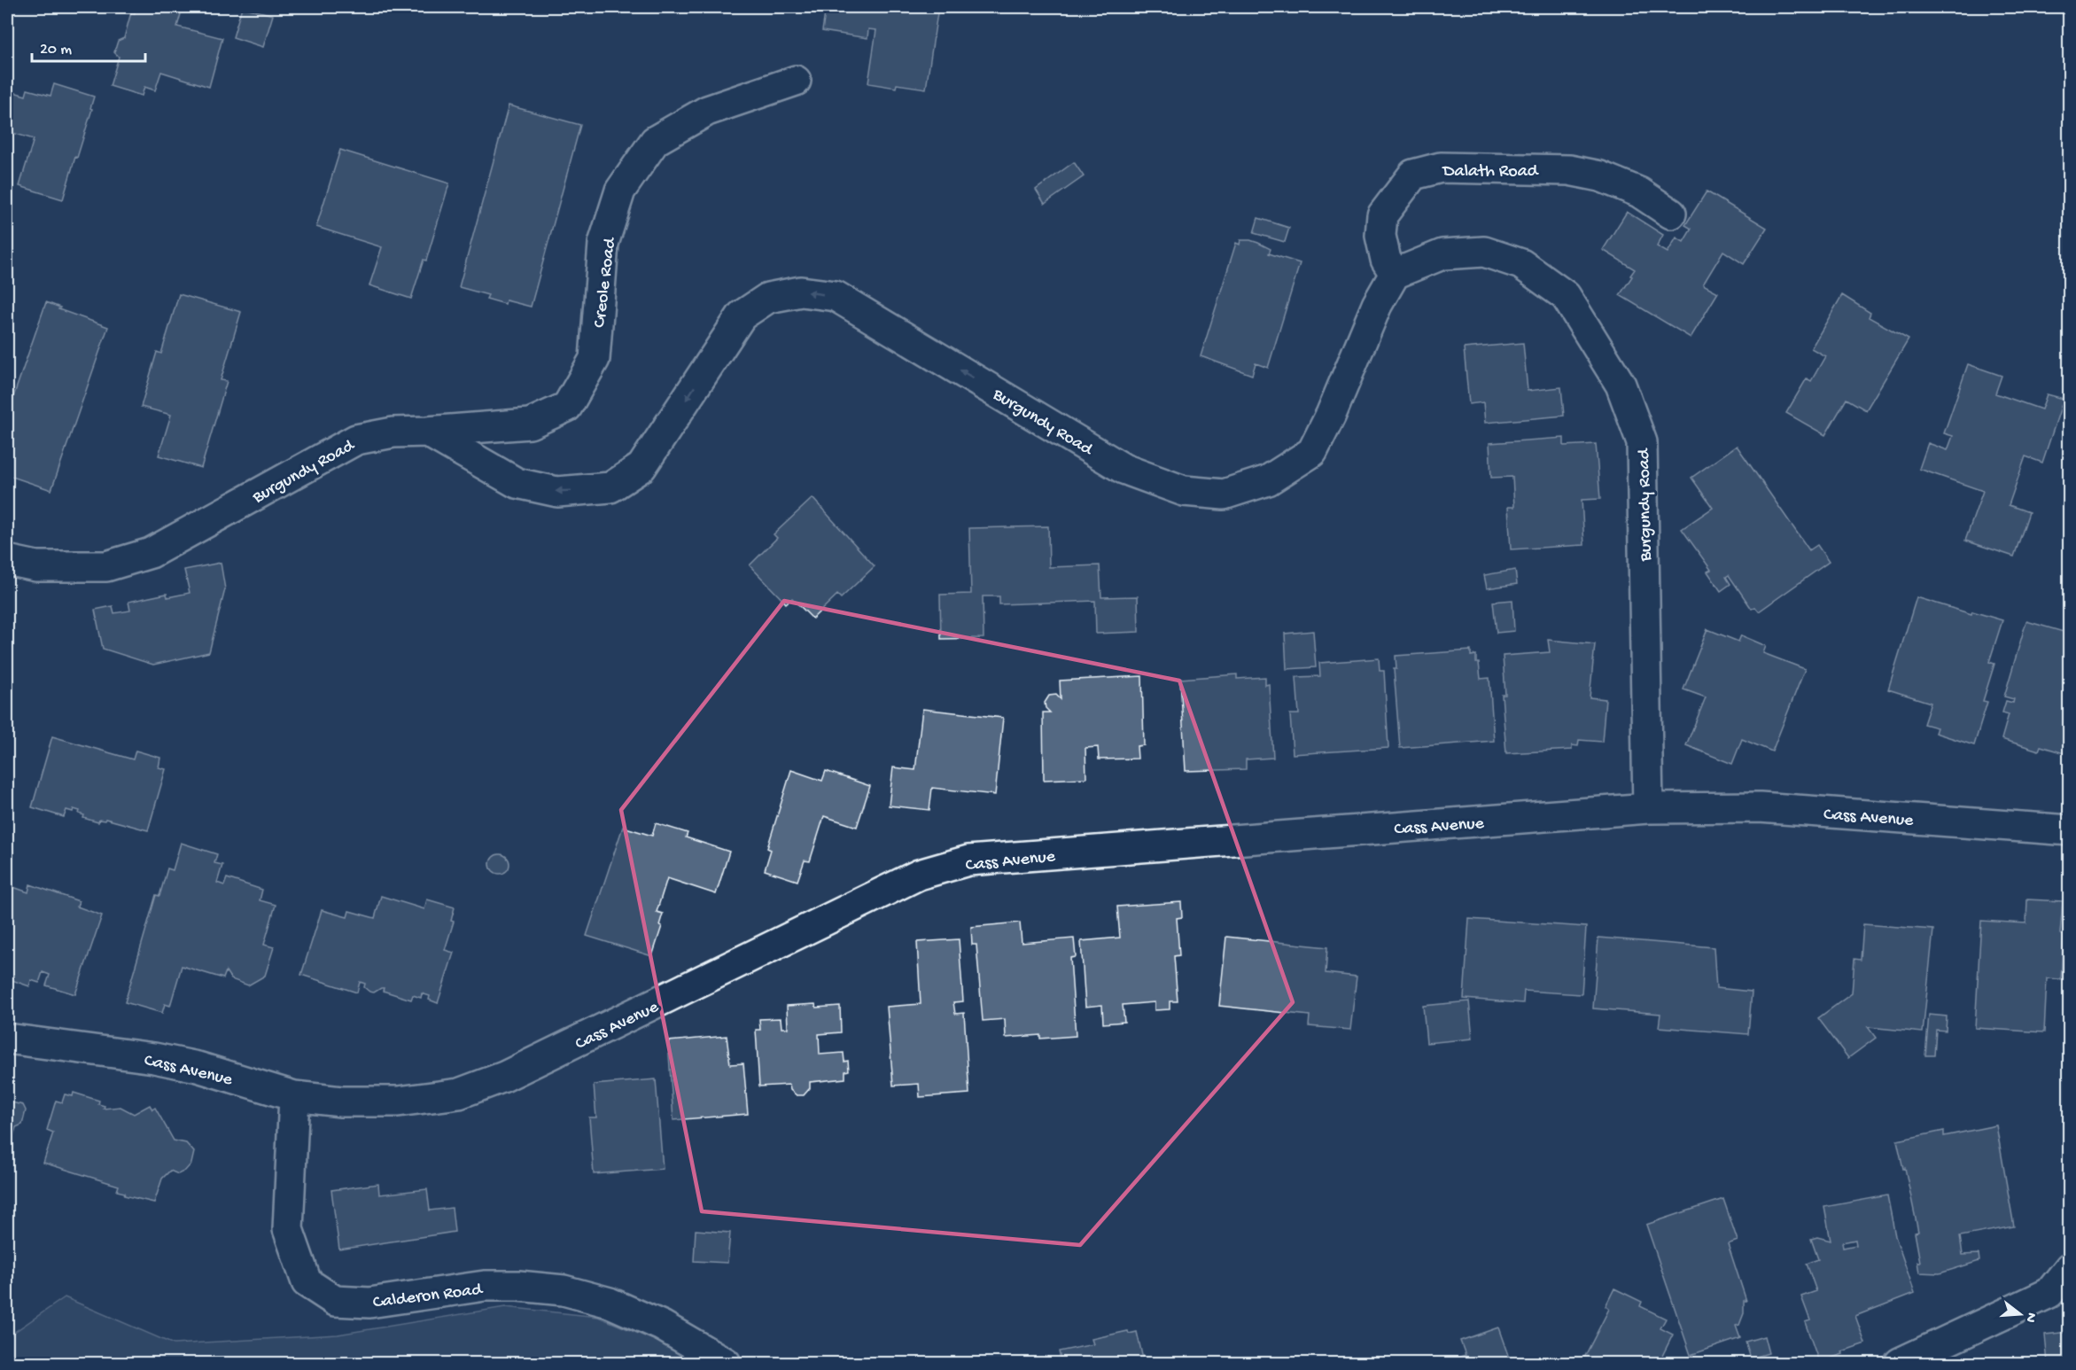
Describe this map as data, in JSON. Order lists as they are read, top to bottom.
{
  "streets": {
    "street": [
      "Dalath Road",
      "Creole Road",
      "Burgundy Road",
      "Cass Avenue",
      "Calderon Road"
    ]
  },
  "crossings": [
    ["Dalath Road", "Burgundy Road"],
    ["Creole Road", "Burgundy Road"],
    ["Burgundy Road", "Cass Avenue"],
    ["Cass Avenue", "Calderon Road"]
  ],
  "scale_bar": "20 m",
  "north": "right"
}
